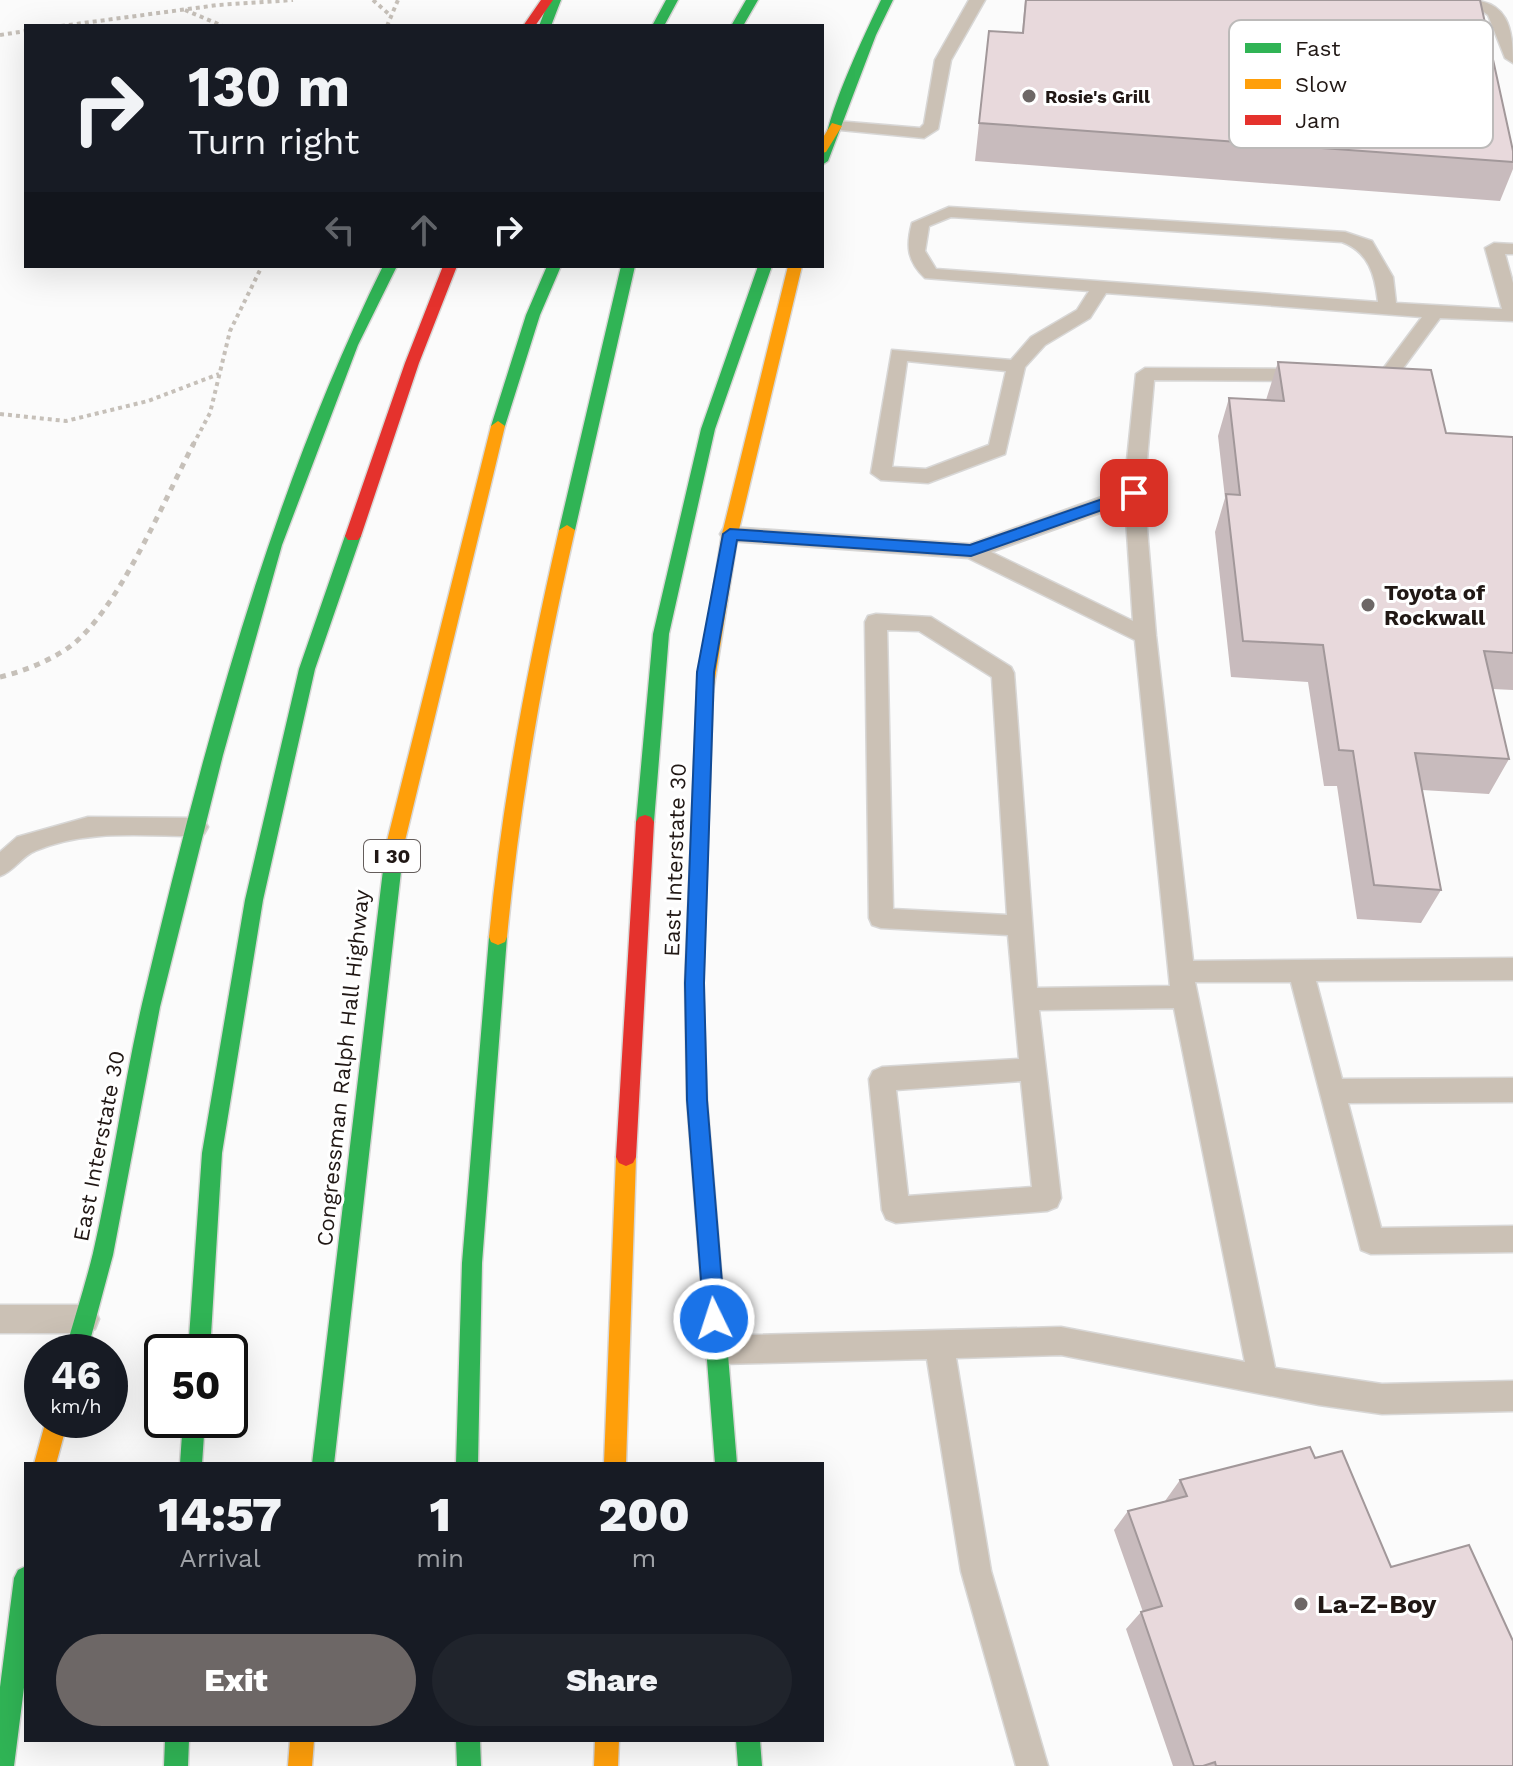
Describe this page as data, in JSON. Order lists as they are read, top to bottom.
{
  "streets": {
    "main road": ["I 30", "East Interstate 30", "Congressman Ralph Hall Highway"]
  },
  "places": ["Rosie's Grill", "Toyota of Rockwall", "La-Z-Boy"],
  "legend": ["Fast", "Slow", "Jam"],
  "page": {
    "turn": ["130 m", "Turn right"],
    "speed": "46 km/h",
    "limit": "50",
    "eta": [
      "14:57",
      "Arrival",
      "1",
      "min",
      "200",
      "m"
    ],
    "buttons": ["Exit", "Share"]
  }
}
